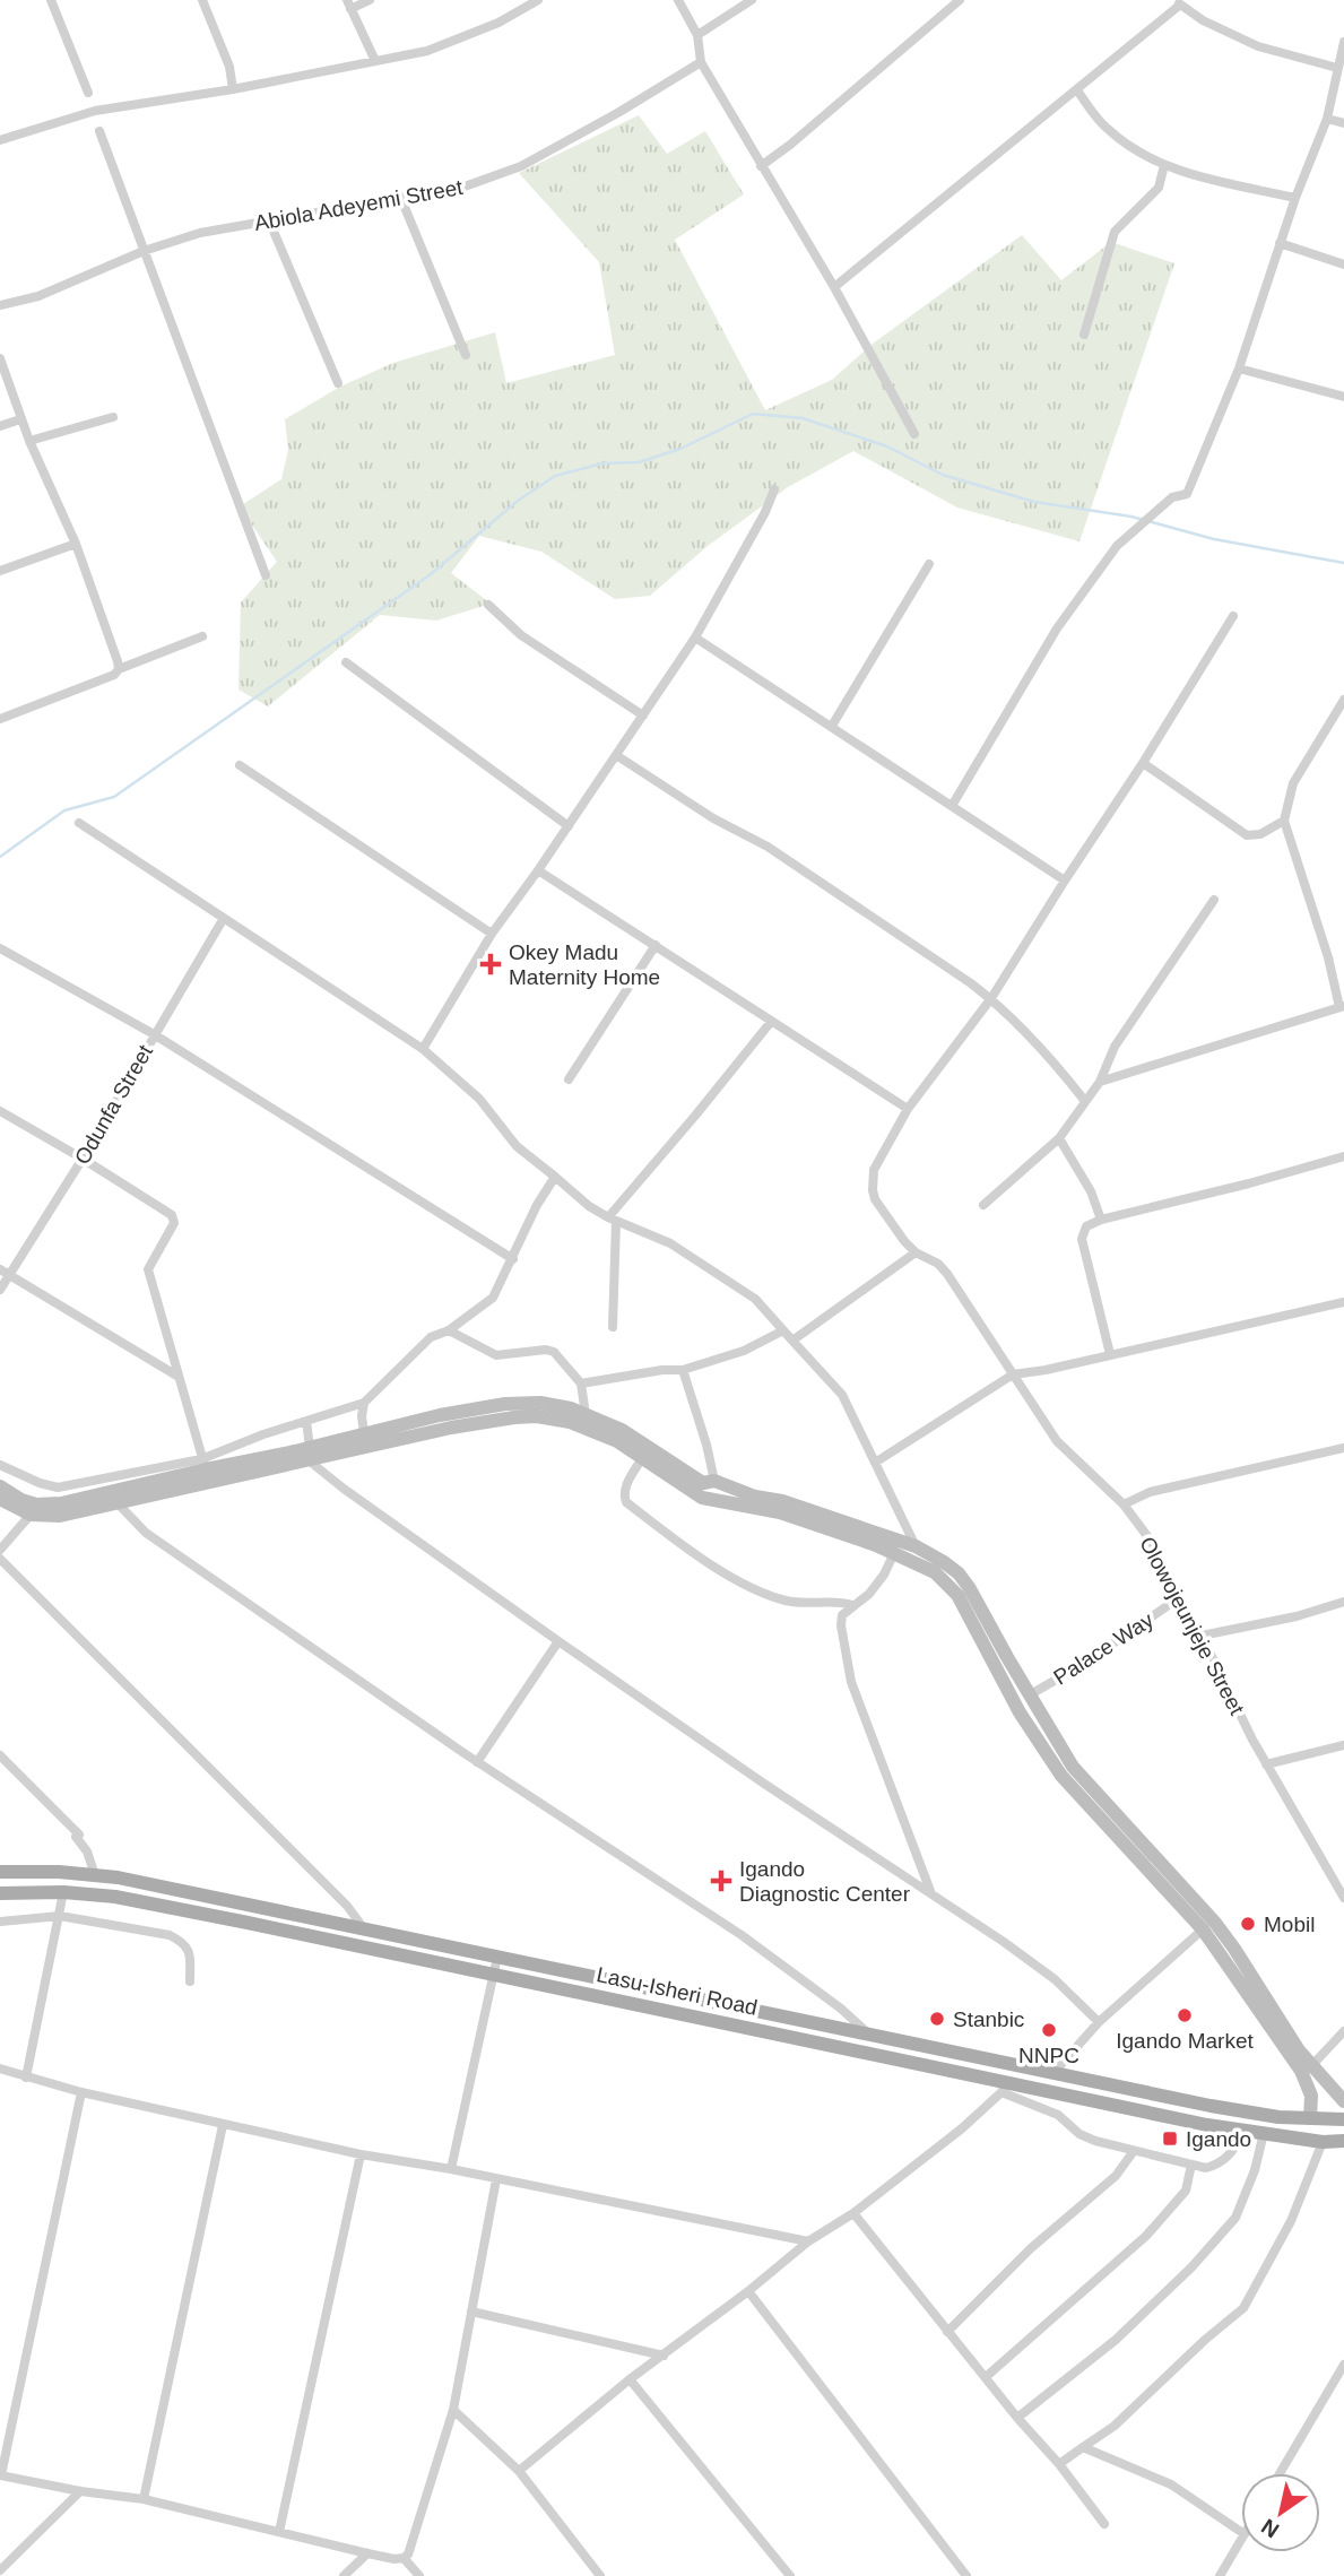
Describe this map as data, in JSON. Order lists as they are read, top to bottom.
{
  "streets": {
    "main road": ["Lasu-Isheri Road"],
    "street": [
      "Abiola Adeyemi Street",
      "Odunfa Street",
      "Olowojeunjeje Street",
      "Palace Way"
    ]
  },
  "crossings": [
    ["Olowojeunjeje Street", "Palace Way"]
  ],
  "places": {
    "health": ["Okey Madu Maternity Home", "Igando Diagnostic Center"],
    "other": [
      "Mobil",
      "Igando Market",
      "Stanbic",
      "NNPC"
    ],
    "transit": ["Igando"]
  },
  "north": "bottom left"
}
